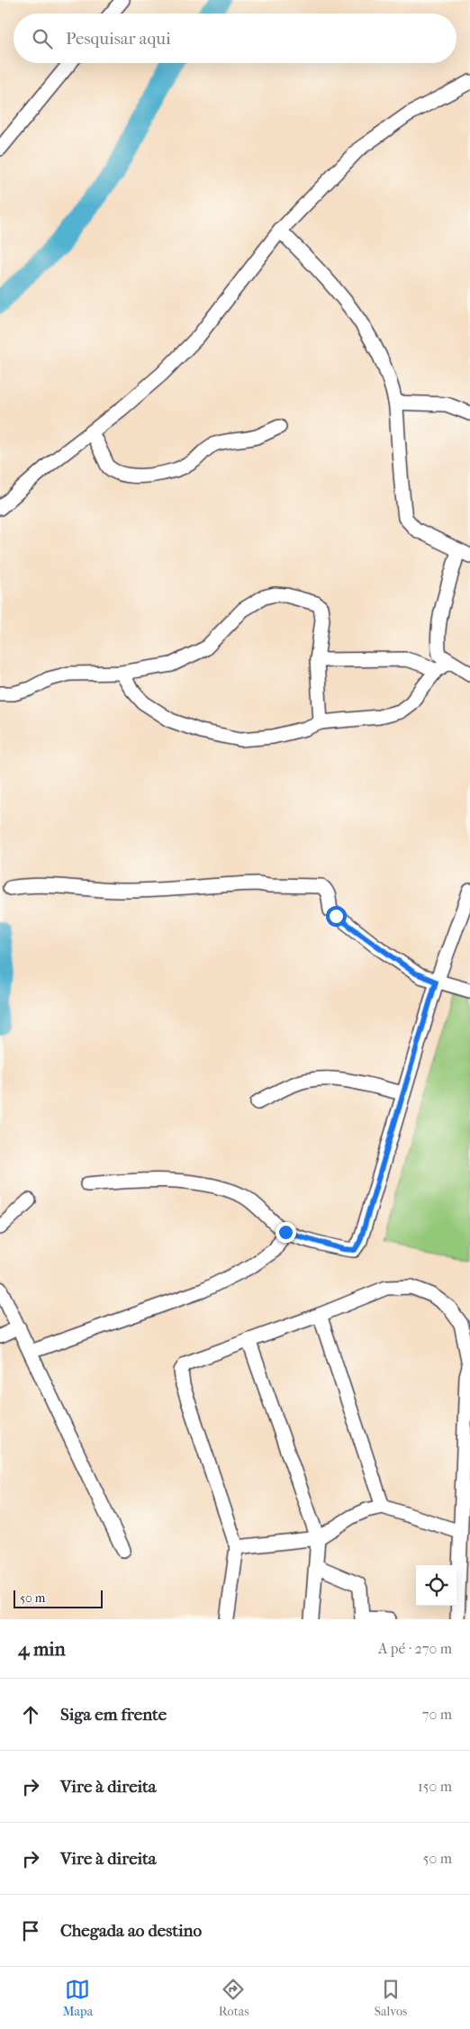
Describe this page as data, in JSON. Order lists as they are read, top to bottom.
{
  "scale_bar": "50 m",
  "page": {
    "search": "Pesquisar aqui",
    "scale": "50 m",
    "heading": ["4 min", "A pé · 270 m"],
    "list": [
      ["Siga em frente", "70 m"],
      ["Vire à direita", "150 m"],
      ["Vire à direita", "50 m"],
      "Chegada ao destino"
    ],
    "nav": ["Mapa", "Rotas", "Salvos"]
  }
}
